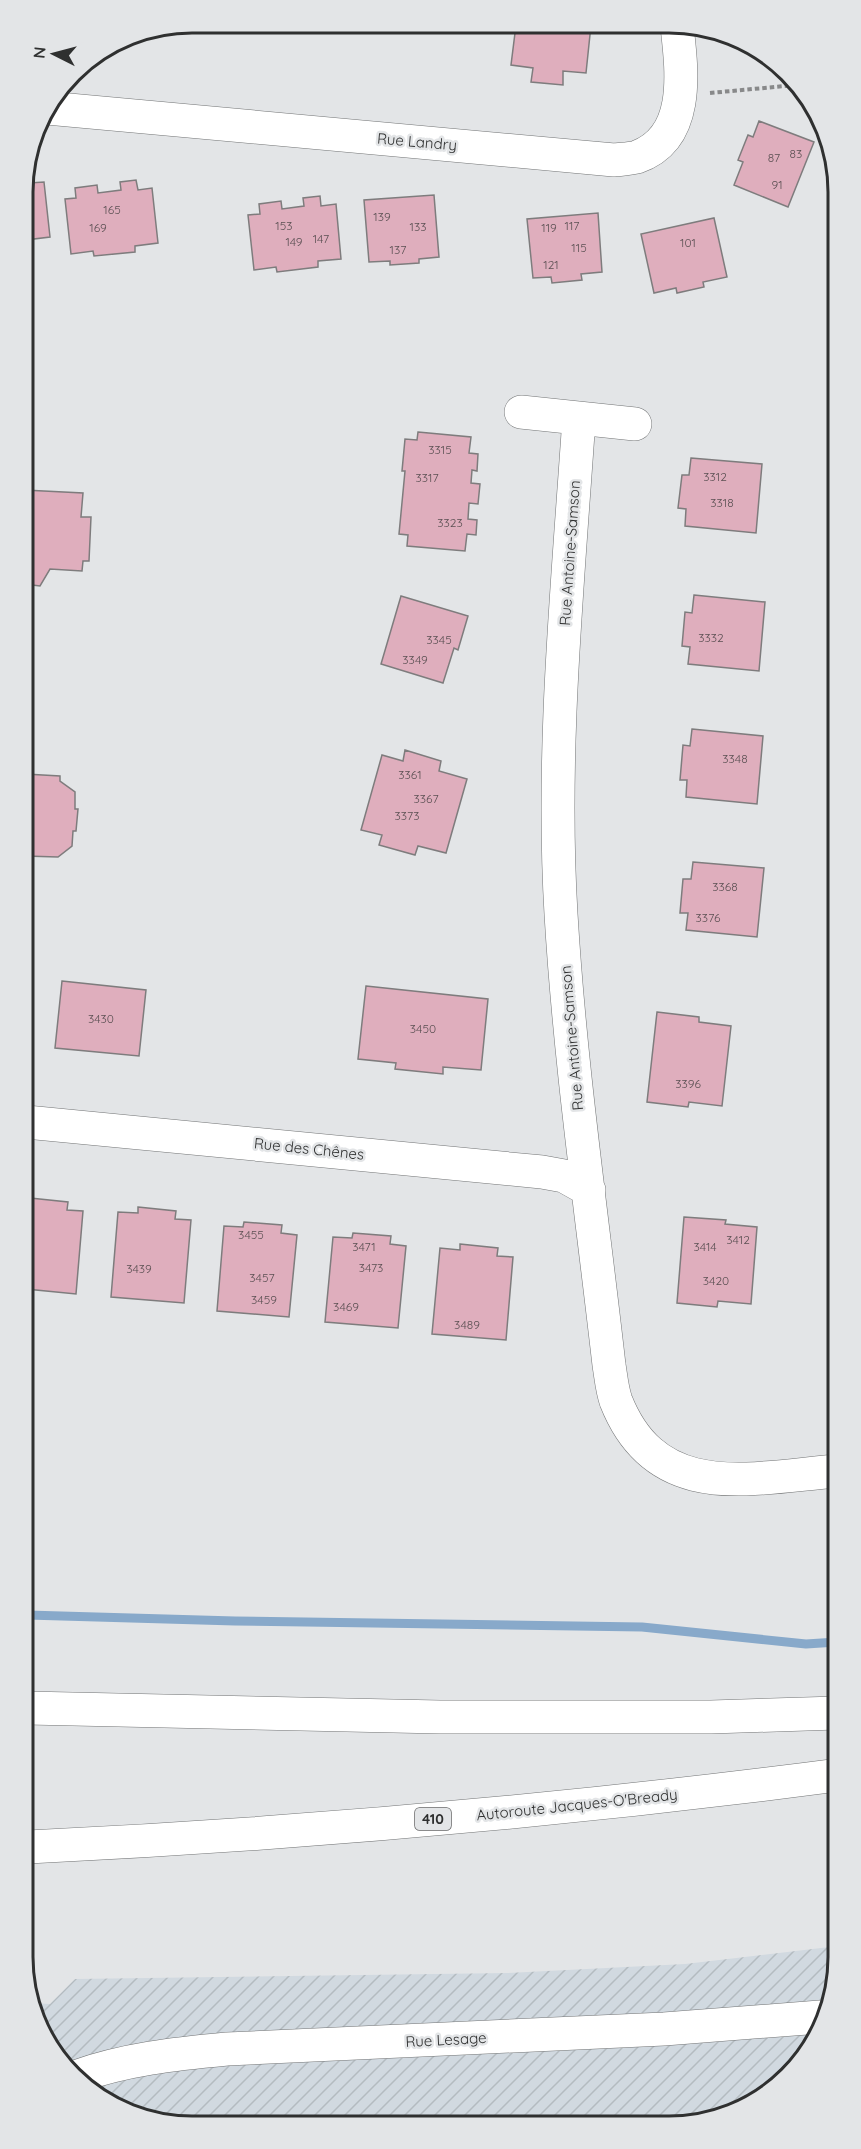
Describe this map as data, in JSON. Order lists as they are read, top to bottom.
{
  "streets": {
    "main road": [
      "Rue Landry",
      "Rue Antoine-Samson",
      "Rue des Chênes",
      "Autoroute Jacques-O'Bready",
      "410",
      "Rue Lesage"
    ]
  },
  "crossings": [
    ["Rue Antoine-Samson", "Rue des Chênes"]
  ],
  "house_numbers": [
    "83",
    "87",
    "91",
    "165",
    "139",
    "153",
    "117",
    "133",
    "169",
    "119",
    "147",
    "149",
    "101",
    "115",
    "137",
    "121",
    "3315",
    "3312",
    "3317",
    "3318",
    "3323",
    "3332",
    "3345",
    "3349",
    "3348",
    "3361",
    "3367",
    "3373",
    "3368",
    "3376",
    "3430",
    "3450",
    "3396",
    "3455",
    "3412",
    "3471",
    "3414",
    "3473",
    "3439",
    "3457",
    "3420",
    "3459",
    "3469",
    "3489"
  ],
  "north": "left"
}
